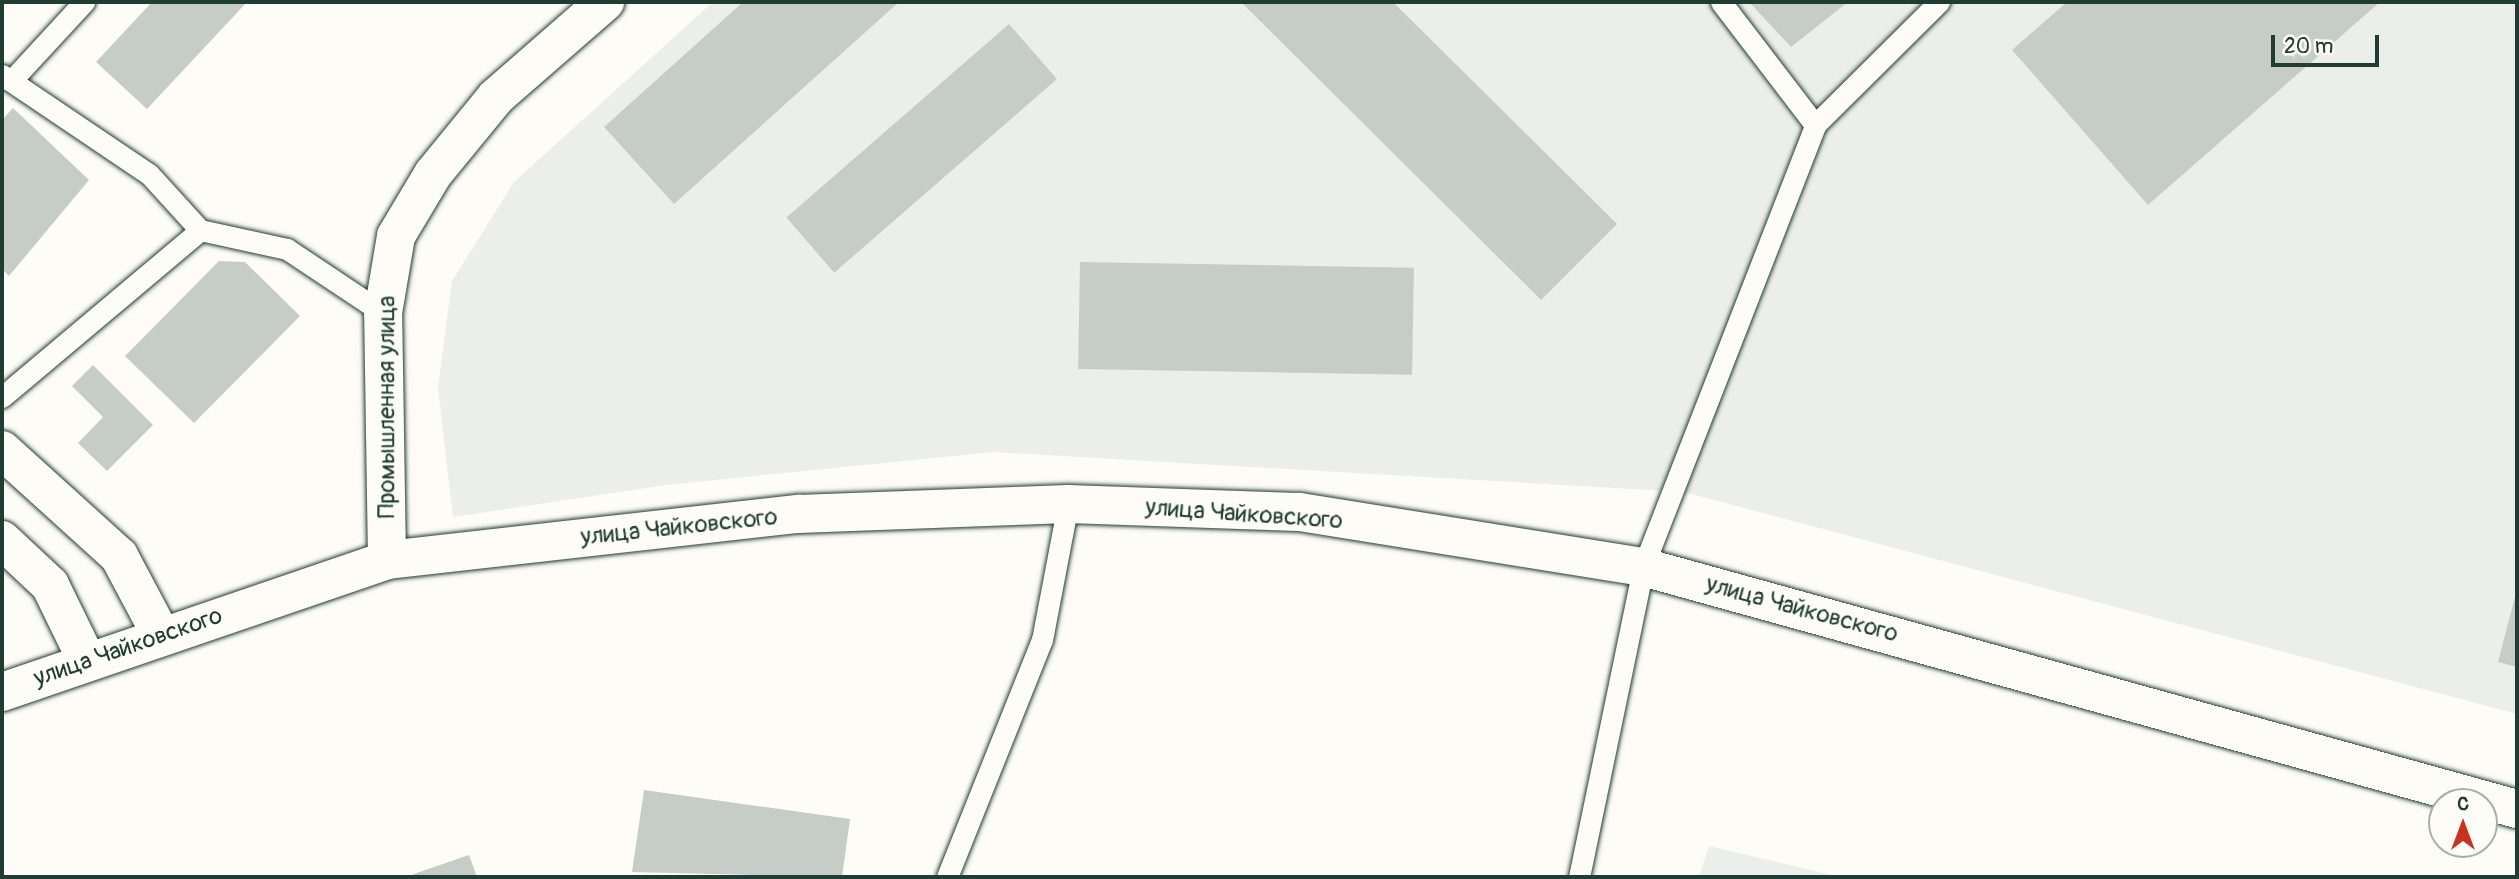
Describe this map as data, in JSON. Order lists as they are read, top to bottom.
{
  "streets": {
    "main road": ["Промышленная улица", "улица Чайковского"]
  },
  "crossings": [
    ["Промышленная улица", "улица Чайковского"]
  ],
  "scale_bar": "20 m",
  "north": "top"
}
